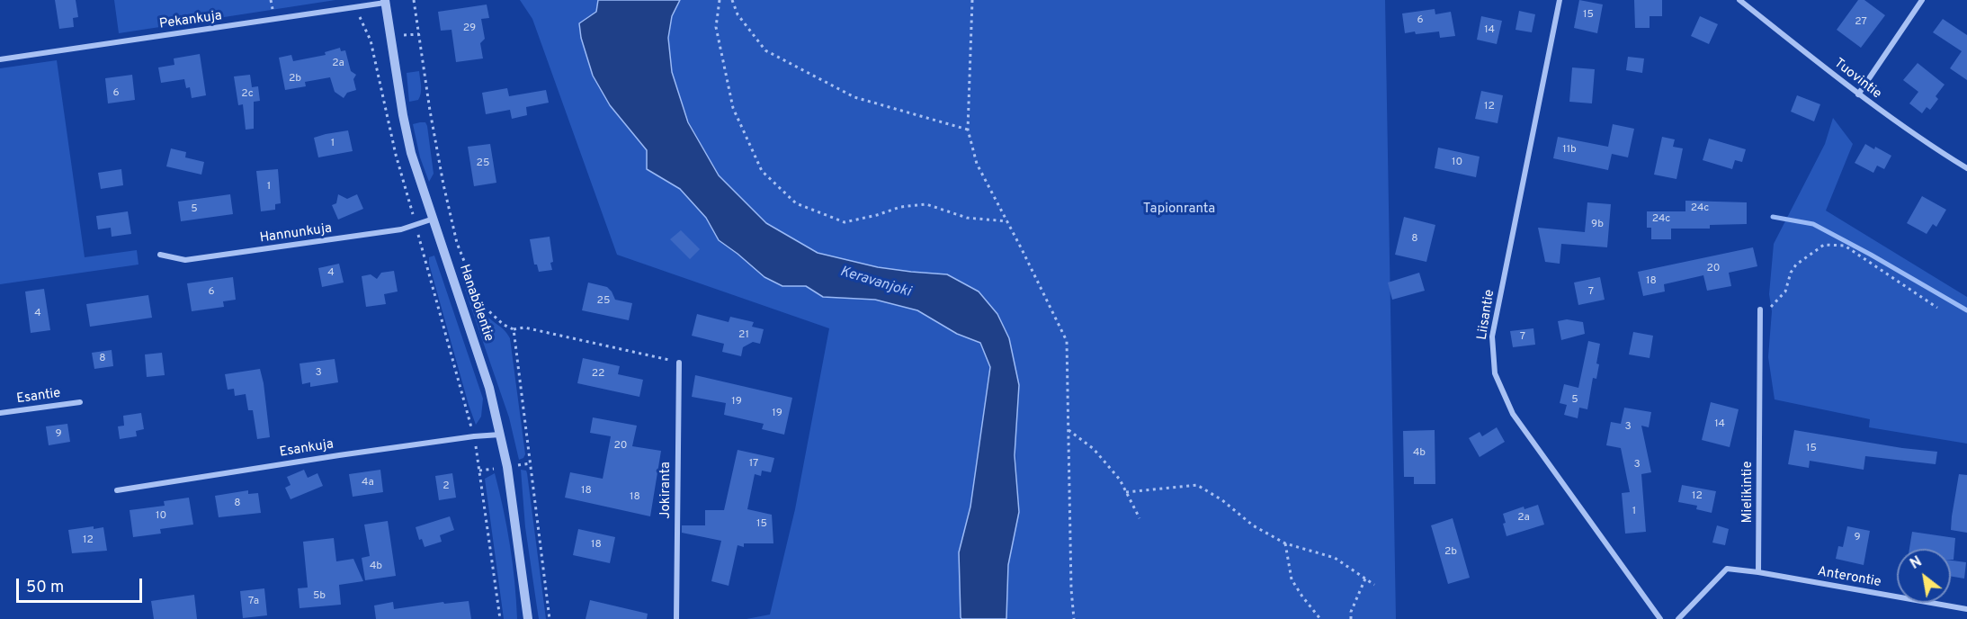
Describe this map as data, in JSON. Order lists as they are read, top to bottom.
{
  "streets": {
    "street": [
      "Pekankuja",
      "Tuovintie",
      "Hannunkuja",
      "Hanabölentie",
      "Liisantie",
      "Esantie",
      "Esankuja",
      "Jokiranta",
      "Mielikintie",
      "Anterontie"
    ]
  },
  "crossings": [
    ["Pekankuja", "Hanabölentie"],
    ["Hannunkuja", "Hanabölentie"],
    ["Hanabölentie", "Esankuja"],
    ["Mielikintie", "Anterontie"]
  ],
  "water": ["Keravanjoki"],
  "parks": ["Tapionranta"],
  "house_numbers": [
    "15",
    "6",
    "27",
    "29",
    "14",
    "2a",
    "2b",
    "6",
    "2c",
    "12",
    "1",
    "11b",
    "10",
    "25",
    "1",
    "24c",
    "5",
    "24c",
    "9b",
    "8",
    "20",
    "4",
    "18",
    "6",
    "7",
    "25",
    "4",
    "21",
    "7",
    "8",
    "3",
    "22",
    "5",
    "19",
    "19",
    "14",
    "3",
    "9",
    "20",
    "15",
    "4b",
    "17",
    "3",
    "4a",
    "2",
    "18",
    "12",
    "18",
    "8",
    "1",
    "10",
    "2a",
    "15",
    "9",
    "12",
    "18",
    "2b",
    "4b",
    "5b",
    "7a"
  ],
  "scale_bar": "50 m",
  "north": "top left"
}
